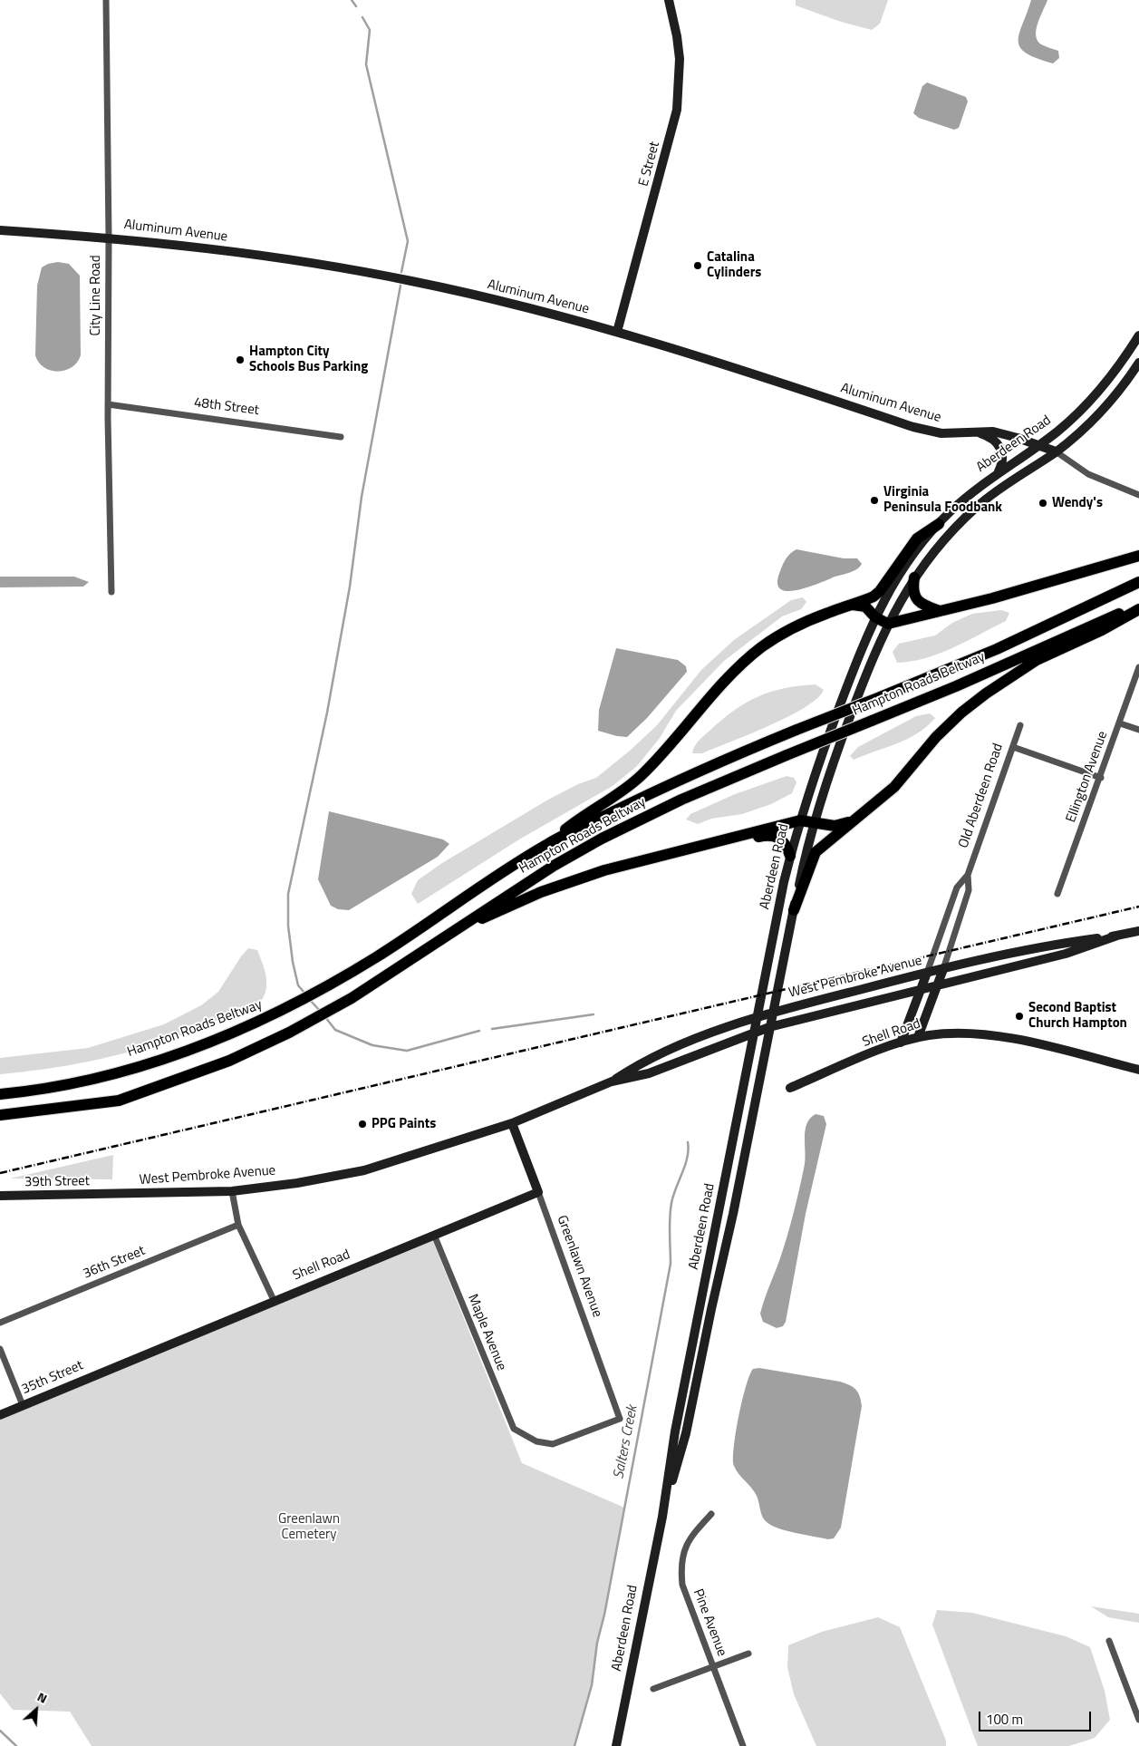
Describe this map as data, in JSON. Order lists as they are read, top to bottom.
{
  "streets": {
    "highway": ["Hampton Roads Beltway"],
    "main road": [
      "E Street",
      "Aluminum Avenue",
      "Aberdeen Road",
      "Old Aberdeen Road",
      "West Pembroke Avenue",
      "Shell Road",
      "39th Street",
      "Greenlawn Avenue",
      "35th Street"
    ],
    "street": [
      "City Line Road",
      "48th Street",
      "Ellington Avenue",
      "36th Street",
      "Maple Avenue",
      "Pine Avenue"
    ]
  },
  "crossings": [
    ["E Street", "Aluminum Avenue"],
    ["Aluminum Avenue", "City Line Road"],
    ["Aluminum Avenue", "Aberdeen Road"],
    ["City Line Road", "48th Street"],
    ["Aberdeen Road", "West Pembroke Avenue"],
    ["Old Aberdeen Road", "West Pembroke Avenue"],
    ["Old Aberdeen Road", "Shell Road"],
    ["West Pembroke Avenue", "39th Street"],
    ["West Pembroke Avenue", "Greenlawn Avenue"],
    ["Shell Road", "Greenlawn Avenue"],
    ["Shell Road", "Maple Avenue"],
    ["Shell Road", "35th Street"],
    ["Greenlawn Avenue", "Maple Avenue"]
  ],
  "water": ["Salters Creek"],
  "parks": ["Greenlawn Cemetery"],
  "places": [
    "Catalina Cylinders",
    "Hampton City Schools Bus Parking",
    "Virginia Peninsula Foodbank",
    "Wendy's",
    "Second Baptist Church Hampton",
    "PPG Paints"
  ],
  "scale_bar": "100 m",
  "north": "top right"
}
